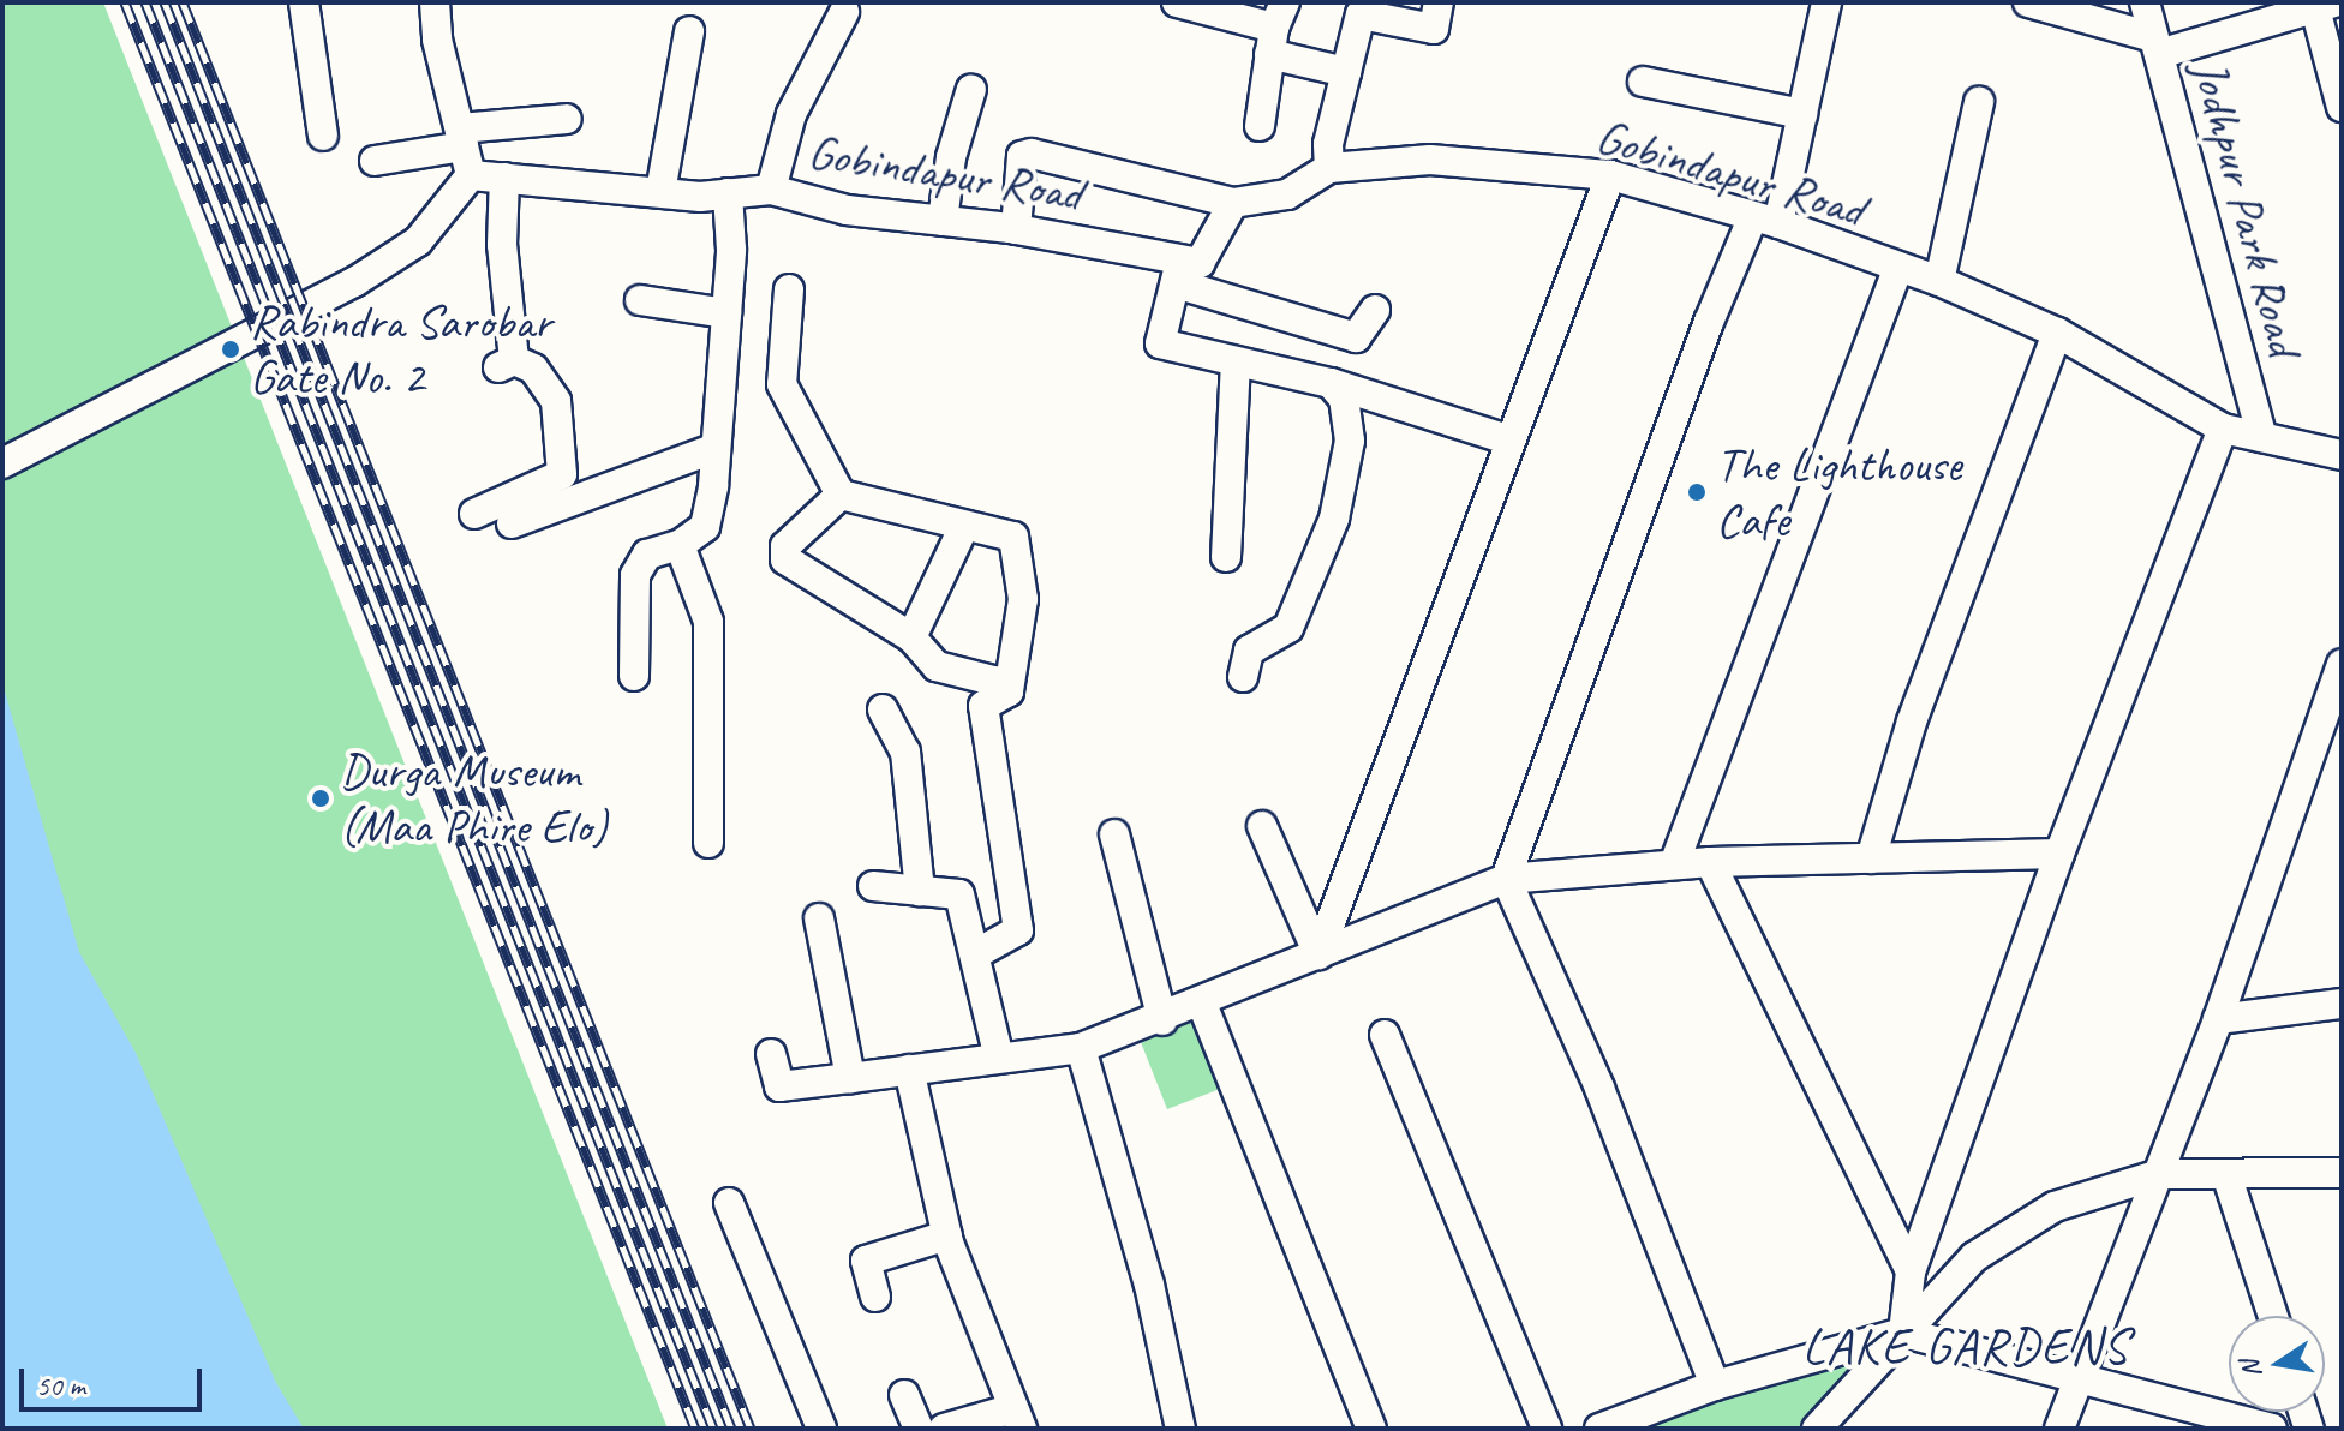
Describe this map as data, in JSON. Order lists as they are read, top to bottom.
{
  "streets": {
    "street": ["Gobindapur Road", "Jodhpur Park Road"]
  },
  "crossings": [
    ["Gobindapur Road", "Jodhpur Park Road"]
  ],
  "districts": ["LAKE GARDENS"],
  "places": ["Rabindra Sarobar Gate No. 2", "The Lighthouse Cafe", "Durga Museum (Maa Phire Elo)"],
  "scale_bar": "50 m",
  "north": "left"
}
